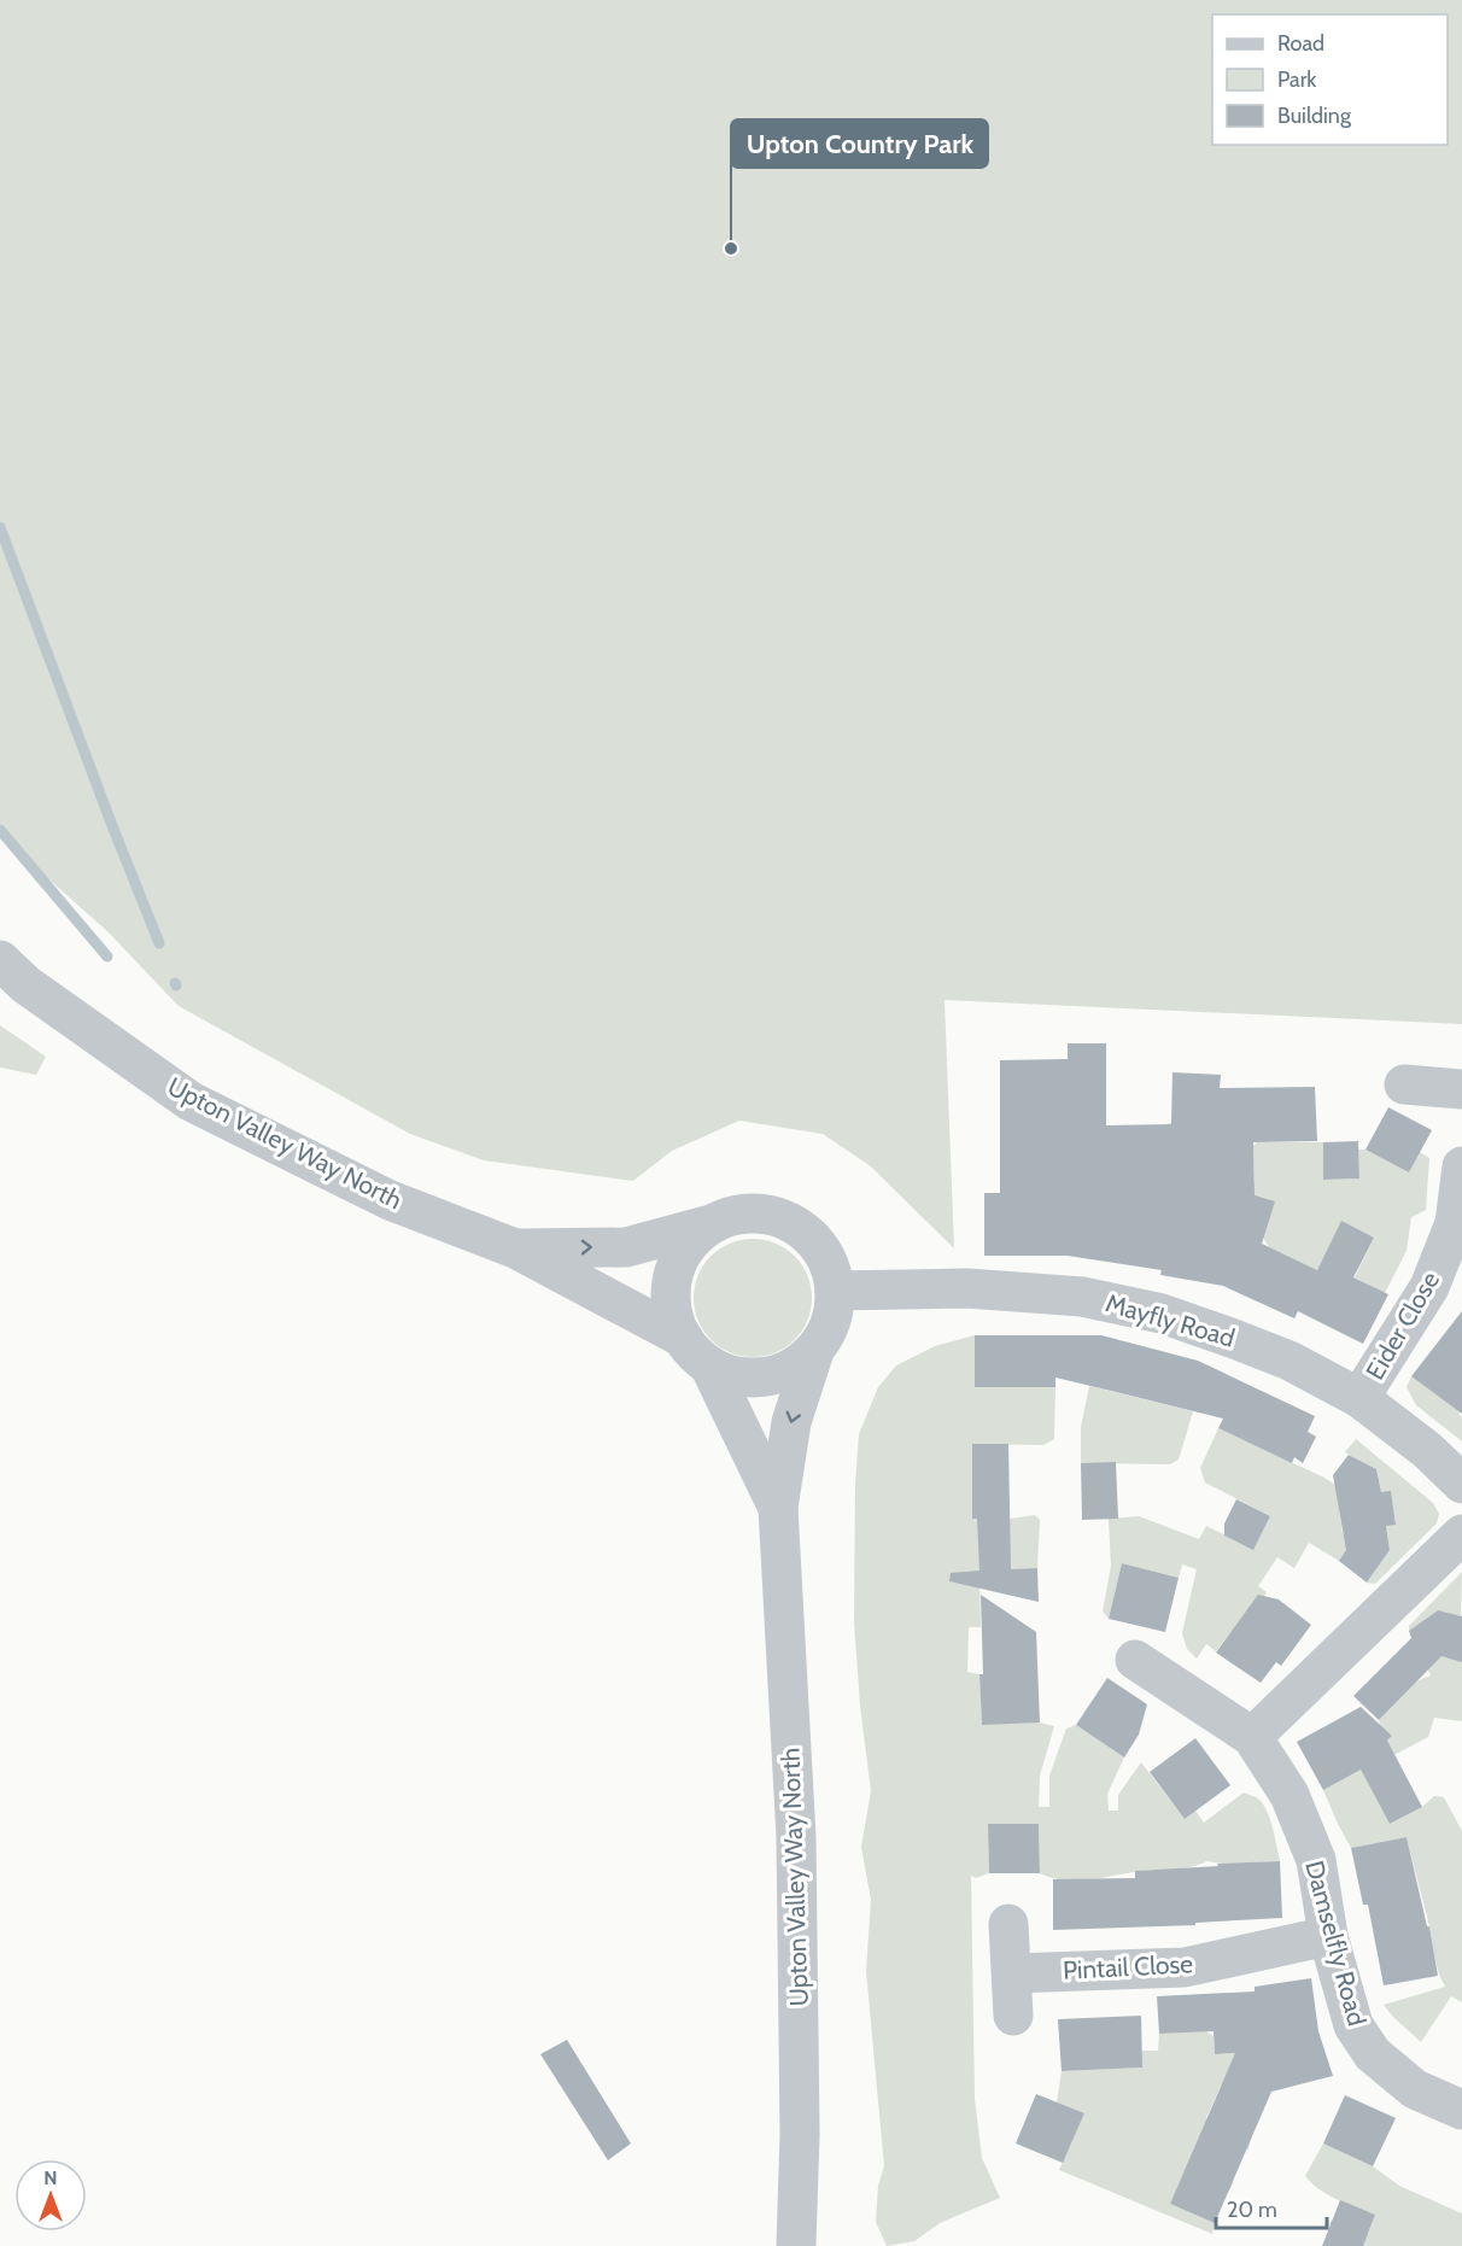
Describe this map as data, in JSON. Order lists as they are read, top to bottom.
{
  "streets": {
    "street": [
      "Upton Valley Way North",
      "Mayfly Road",
      "Eider Close",
      "Damselfly Road",
      "Pintail Close"
    ]
  },
  "crossings": [
    ["Upton Valley Way North", "Mayfly Road"],
    ["Mayfly Road", "Eider Close"],
    ["Damselfly Road", "Pintail Close"]
  ],
  "places": ["Upton Country Park"],
  "legend": ["Road", "Park", "Building"],
  "scale_bar": "20 m",
  "north": "top"
}
